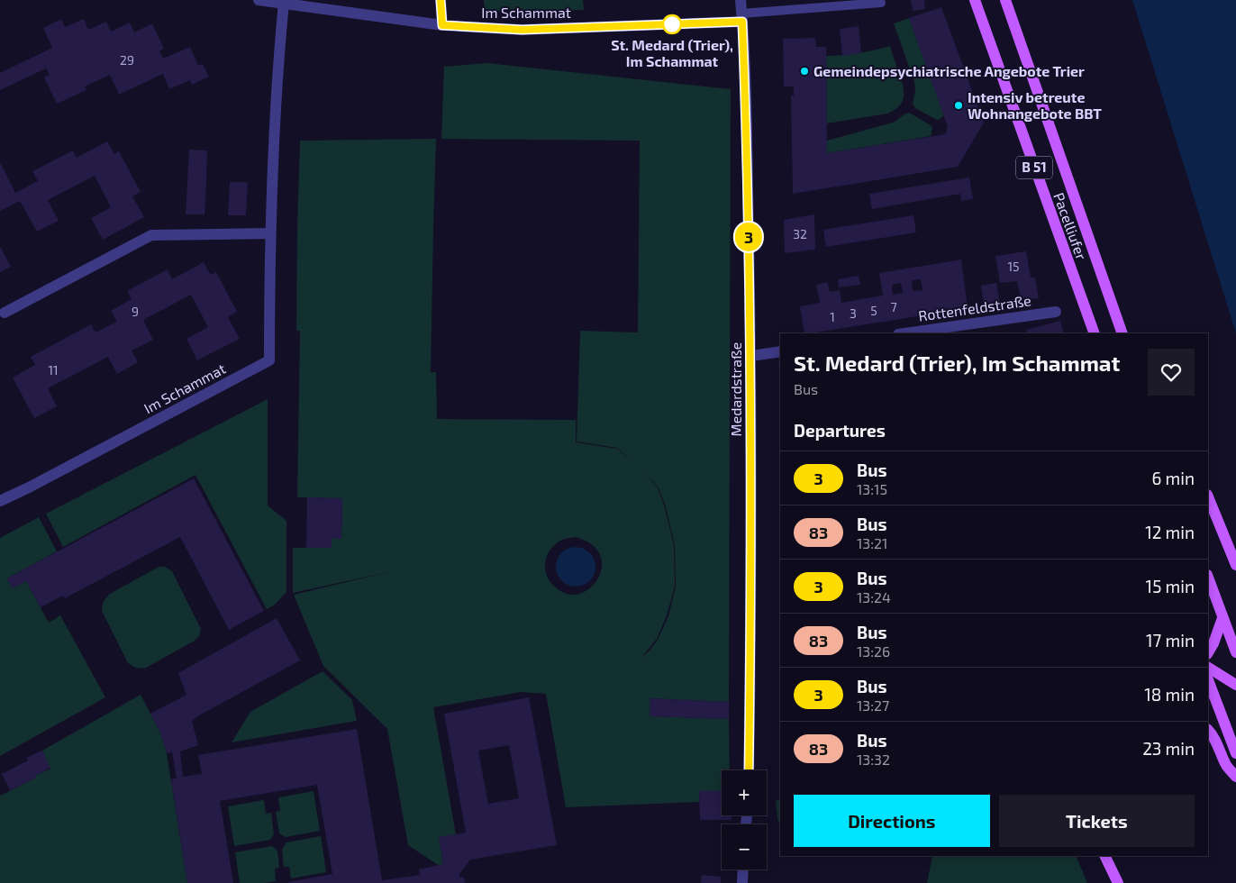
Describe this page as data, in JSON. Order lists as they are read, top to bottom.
{
  "streets": {
    "main road": ["B 51", "Pacelliufer"],
    "street": ["Im Schammat", "Rottenfeldstraße", "Medardstraße"]
  },
  "crossings": [
    ["Im Schammat", "Medardstraße"]
  ],
  "places": ["St. Medard (Trier), Im Schammat", "Gemeindepsychiatrische Angebote Trier", "Intensiv betreute Wohnangebote BBT"],
  "lines": ["bus line 3"],
  "house_numbers": [
    "29",
    "32",
    "15",
    "7",
    "5",
    "9",
    "3",
    "1",
    "11"
  ],
  "page": {
    "on_map": "3",
    "heading": [
      ["St. Medard (Trier), Im Schammat", "Bus"],
      "Departures"
    ],
    "list": [
      {
        "mark": "3",
        "name": "Bus",
        "note": "13:15",
        "value": "6 min"
      },
      {
        "mark": "83",
        "name": "Bus",
        "note": "13:21",
        "value": "12 min"
      },
      {
        "mark": "3",
        "name": "Bus",
        "note": "13:24",
        "value": "15 min"
      },
      {
        "mark": "83",
        "name": "Bus",
        "note": "13:26",
        "value": "17 min"
      },
      {
        "mark": "3",
        "name": "Bus",
        "note": "13:27",
        "value": "18 min"
      },
      {
        "mark": "83",
        "name": "Bus",
        "note": "13:32",
        "value": "23 min"
      }
    ],
    "map_buttons": ["+", "−"],
    "buttons": ["Directions", "Tickets"]
  }
}
